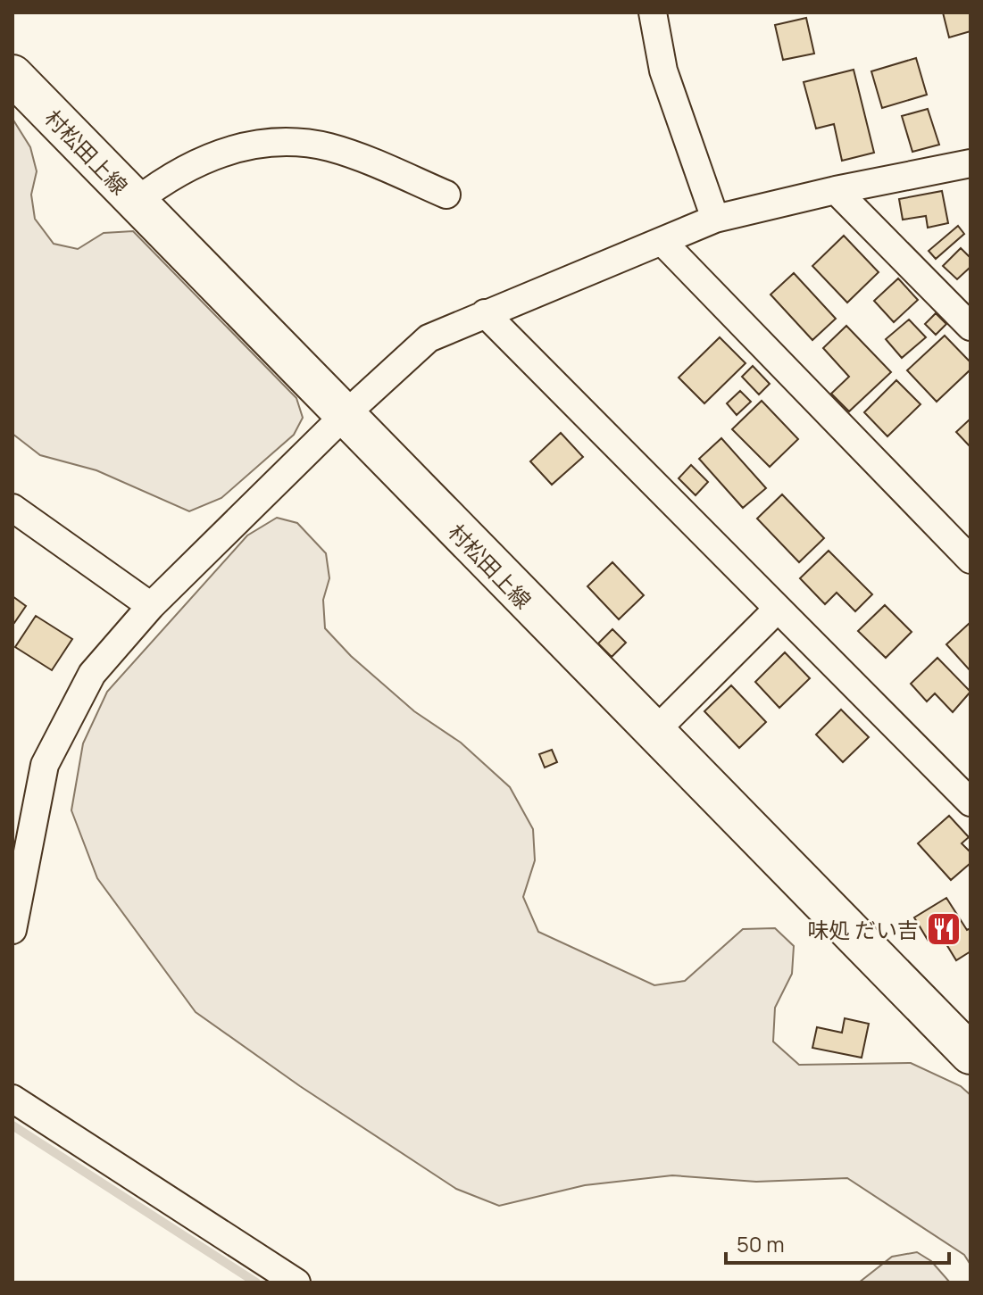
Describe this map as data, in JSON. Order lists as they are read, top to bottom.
{
  "streets": {
    "main road": ["村松田上線"]
  },
  "places": {
    "restaurant": ["味処 だい吉"]
  },
  "scale_bar": "50 m"
}
